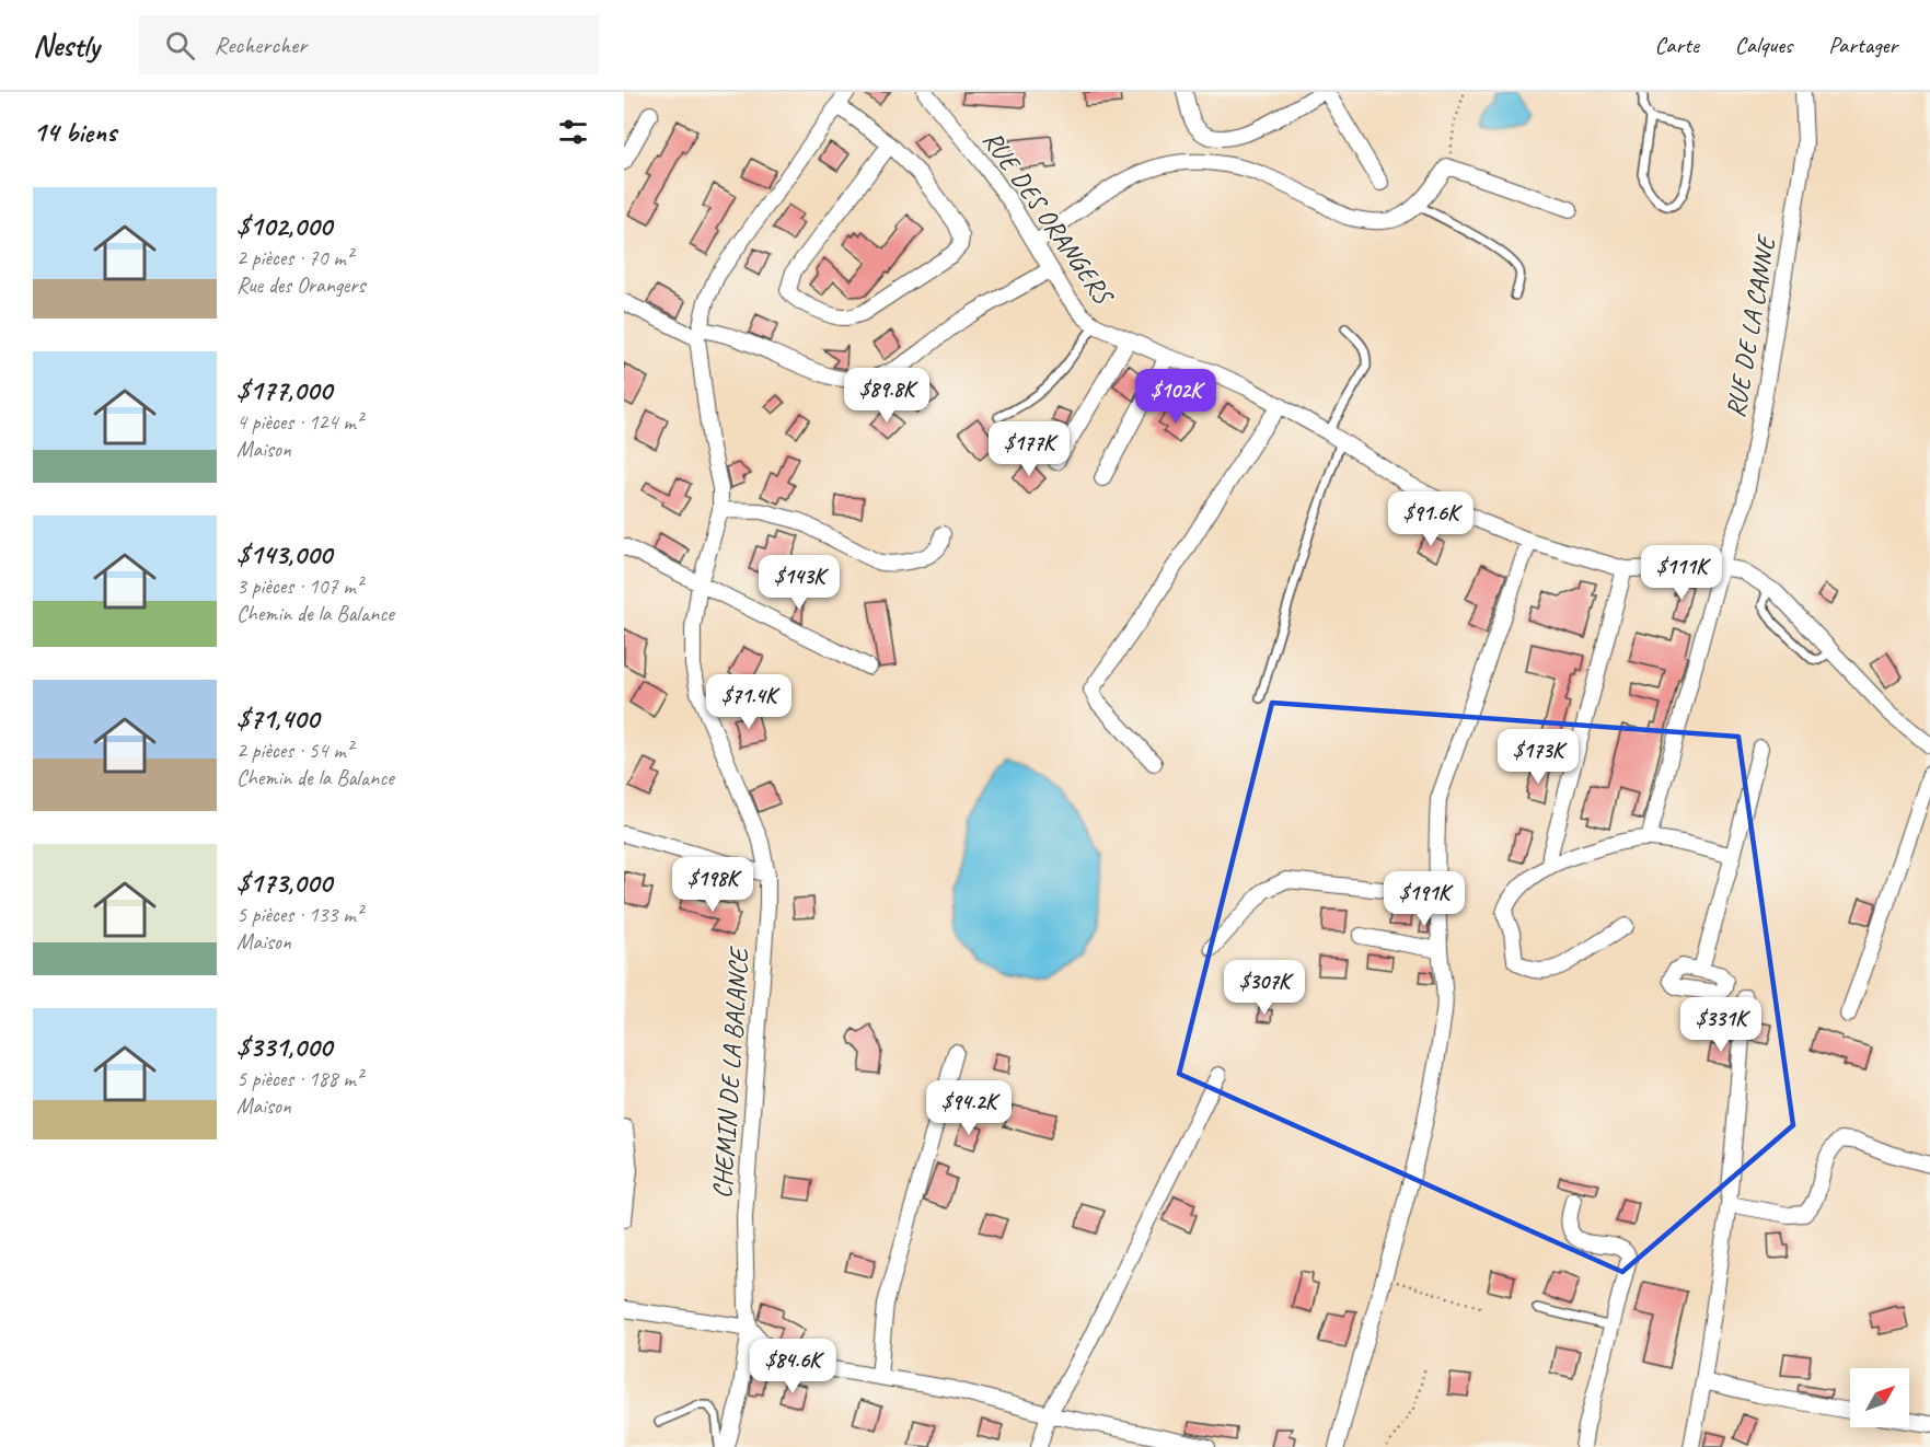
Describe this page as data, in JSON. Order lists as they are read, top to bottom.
{
  "streets": {
    "street": ["RUE DES ORANGERS", "RUE DE LA CANNE", "CHEMIN DE LA BALANCE"]
  },
  "crossings": [
    ["RUE DES ORANGERS", "RUE DE LA CANNE"]
  ],
  "north": "top right",
  "page": {
    "header": "Nestly",
    "search": "Rechercher",
    "nav": ["Carte", "Calques", "Partager"],
    "heading": "14 biens",
    "list": [
      {
        "name": "$102,000",
        "note": "2 pièces · 70 m² · Rue des Orangers"
      },
      {
        "name": "$177,000",
        "note": "4 pièces · 124 m² · Maison"
      },
      {
        "name": "$143,000",
        "note": "3 pièces · 107 m² · Chemin de la Balance"
      },
      {
        "name": "$71,400",
        "note": "2 pièces · 54 m² · Chemin de la Balance"
      },
      {
        "name": "$173,000",
        "note": "5 pièces · 133 m² · Maison"
      },
      {
        "name": "$331,000",
        "note": "5 pièces · 188 m² · Maison"
      }
    ],
    "price": [
      "$89.8K",
      "$102K",
      "$177K",
      "$91.6K",
      "$111K",
      "$143K",
      "$71.4K",
      "$173K",
      "$198K",
      "$191K",
      "$307K",
      "$331K",
      "$94.2K",
      "$84.6K"
    ]
  }
}
